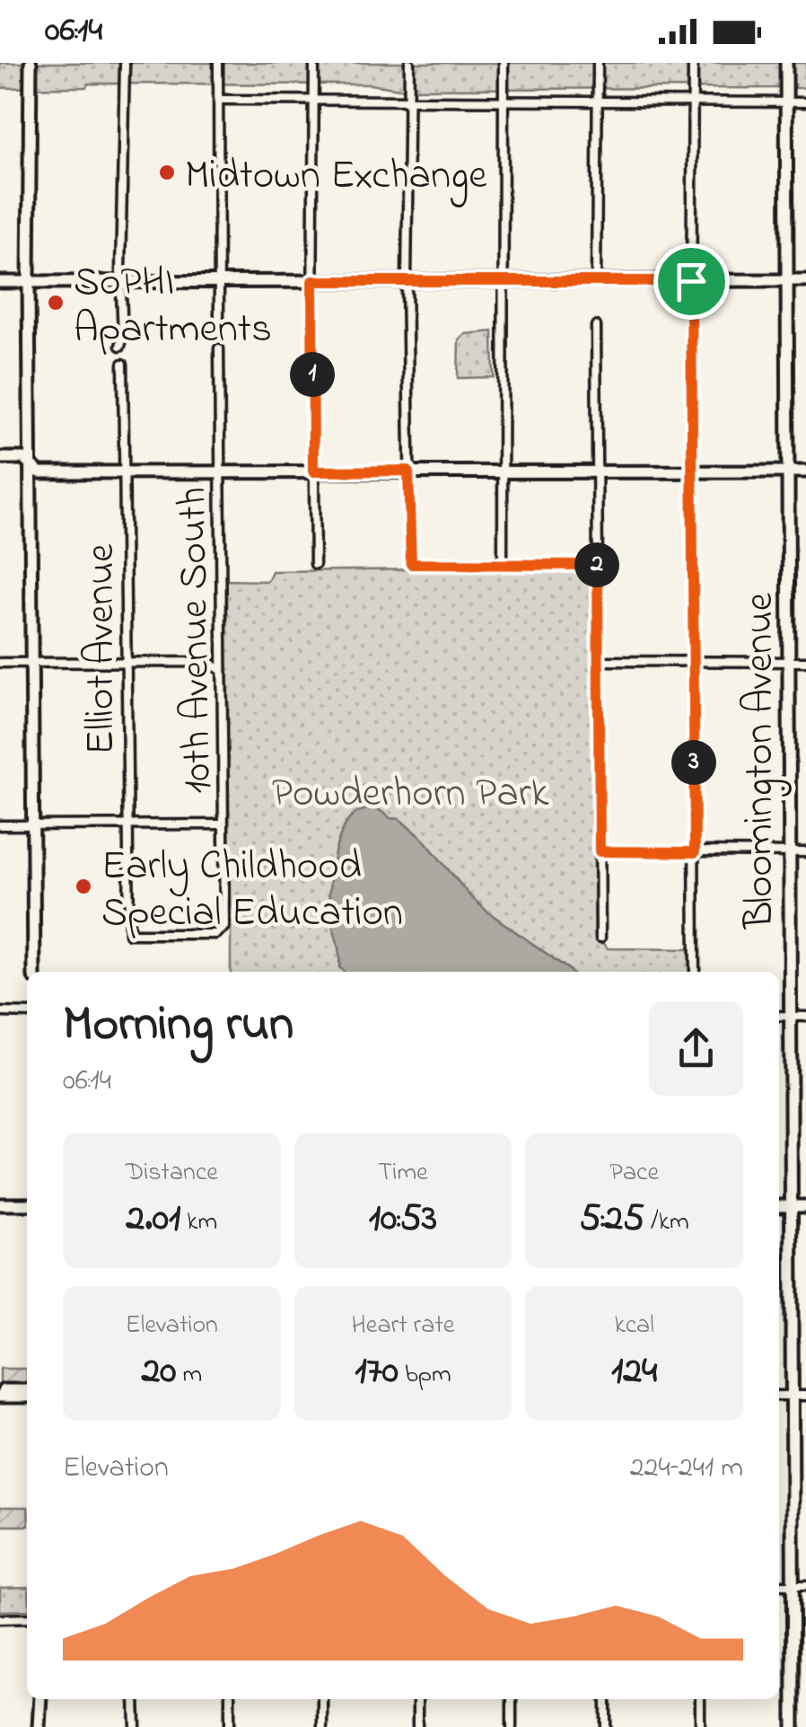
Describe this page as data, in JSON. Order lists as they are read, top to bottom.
{
  "streets": {
    "street": ["10th Avenue South", "Elliot Avenue", "Bloomington Avenue"]
  },
  "crossings": [
    ["10th Avenue South", "Elliot Avenue"]
  ],
  "parks": ["Powderhorn Park"],
  "places": ["Midtown Exchange", "SoPHI Apartments", "Early Childhood Special Education"],
  "page": {
    "status": "06:14",
    "pins": ["1", "2", "3"],
    "heading": ["Morning run", "06:14"],
    "stats": [
      ["Distance", "2.01 km"],
      ["Time", "10:53"],
      ["Pace", "5:25 /km"],
      ["Elevation", "20 m"],
      ["Heart rate", "170 bpm"],
      ["kcal", "124"]
    ],
    "chart": ["Elevation", "224–241 m"]
  }
}
